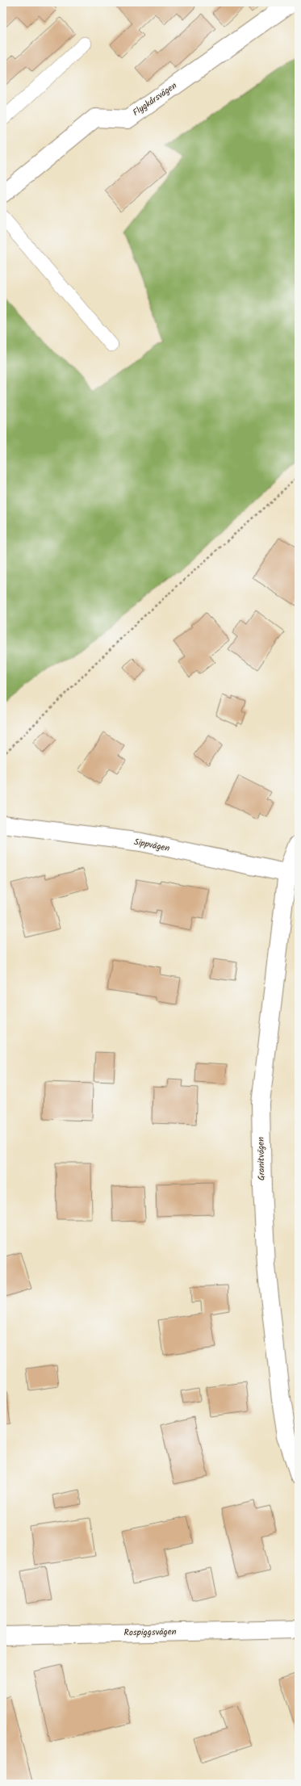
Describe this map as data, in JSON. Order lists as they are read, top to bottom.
{
  "streets": {
    "street": [
      "Flygkårsvägen",
      "Sippvägen",
      "Granitvägen",
      "Rospiggsvägen"
    ]
  },
  "crossings": [
    ["Sippvägen", "Granitvägen"]
  ]
}
